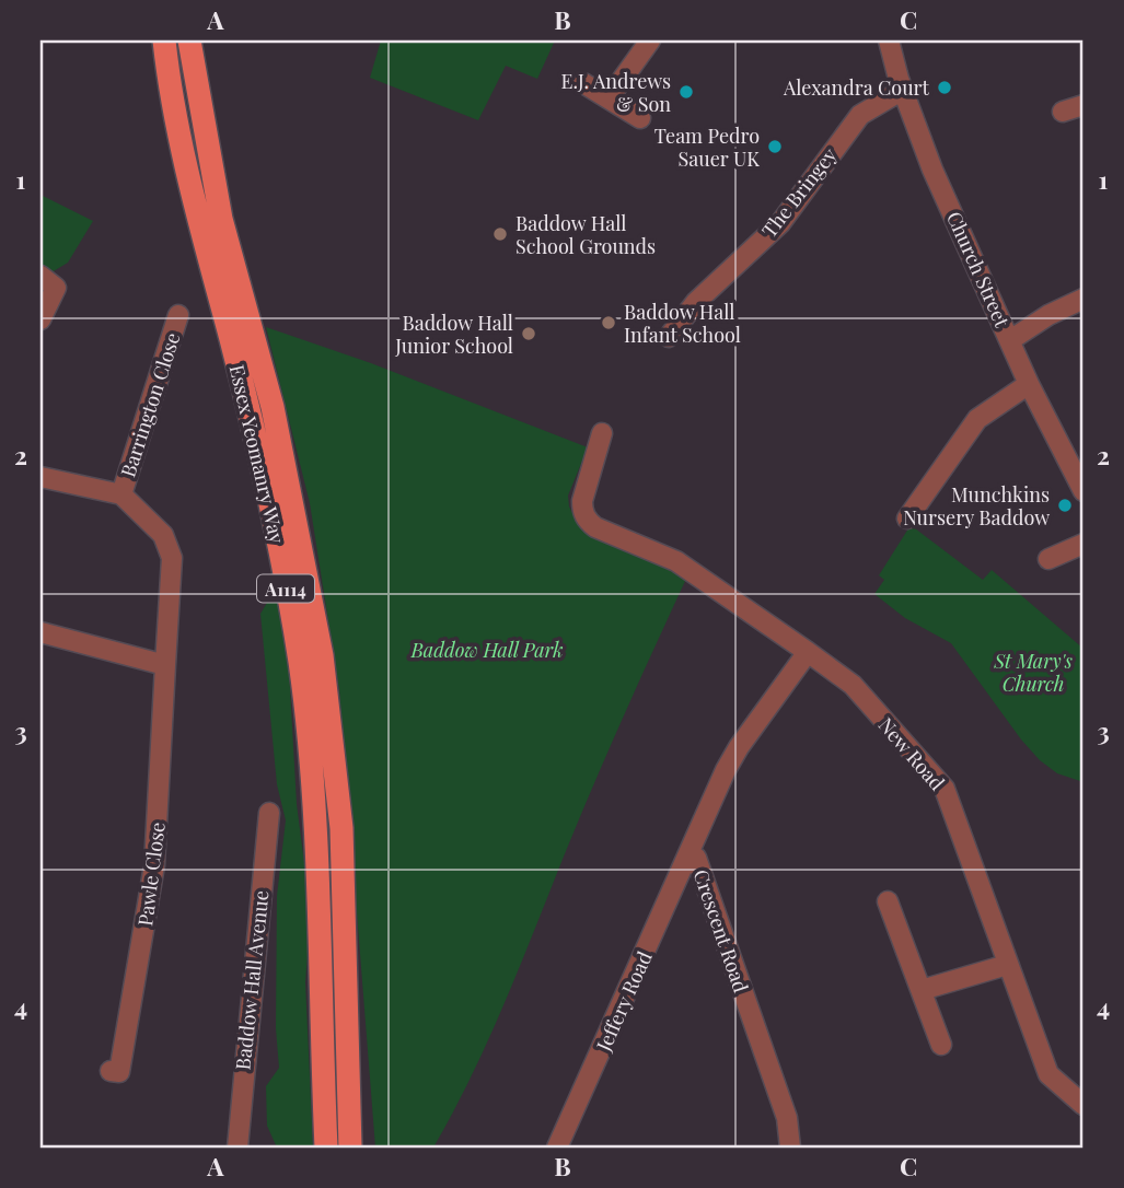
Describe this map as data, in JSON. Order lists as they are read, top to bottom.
{
  "streets": {
    "main road": ["Essex Yeomanry Way", "A1114"],
    "street": [
      "The Bringey",
      "Church Street",
      "Barrington Close",
      "New Road",
      "Pawle Close",
      "Crescent Road",
      "Baddow Hall Avenue",
      "Jeffery Road"
    ]
  },
  "crossings": [
    ["The Bringey", "Church Street"],
    ["New Road", "Crescent Road"],
    ["Crescent Road", "Jeffery Road"]
  ],
  "parks": ["Baddow Hall Park", "St Mary's Church"],
  "places": [
    "Alexandra Court",
    "E.J. Andrews & Son",
    "Team Pedro Sauer UK",
    "Baddow Hall School Grounds",
    "Baddow Hall Infant School",
    "Baddow Hall Junior School",
    "Munchkins Nursery Baddow"
  ],
  "grid": {
    "columns": ["A", "B", "C"],
    "rows": [
      "1",
      "2",
      "3",
      "4"
    ]
  }
}
